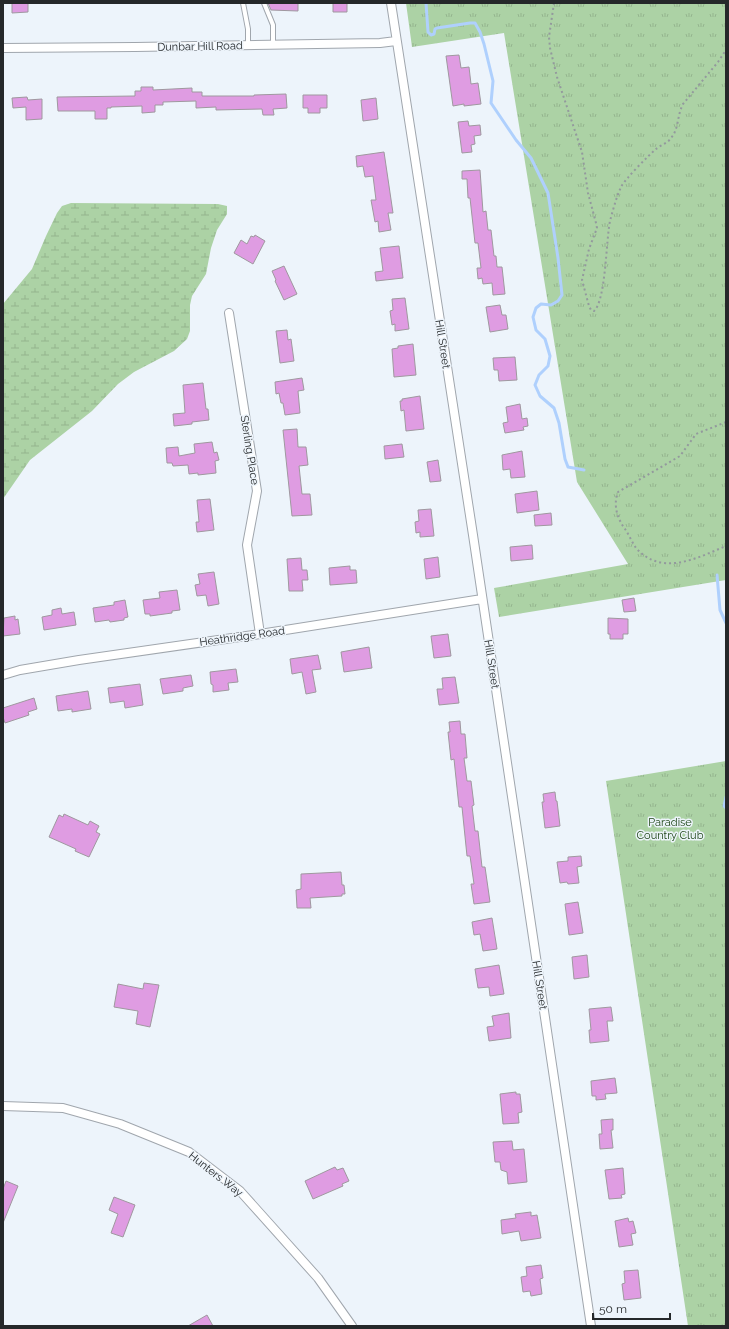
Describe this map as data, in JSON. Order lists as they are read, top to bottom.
{
  "streets": {
    "street": [
      "Dunbar Hill Road",
      "Hill Street",
      "Sterling Place",
      "Heathridge Road",
      "Hunters Way"
    ]
  },
  "crossings": [
    ["Dunbar Hill Road", "Hill Street"],
    ["Hill Street", "Heathridge Road"],
    ["Sterling Place", "Heathridge Road"]
  ],
  "parks": ["Paradise Country Club"],
  "scale_bar": "50 m"
}
